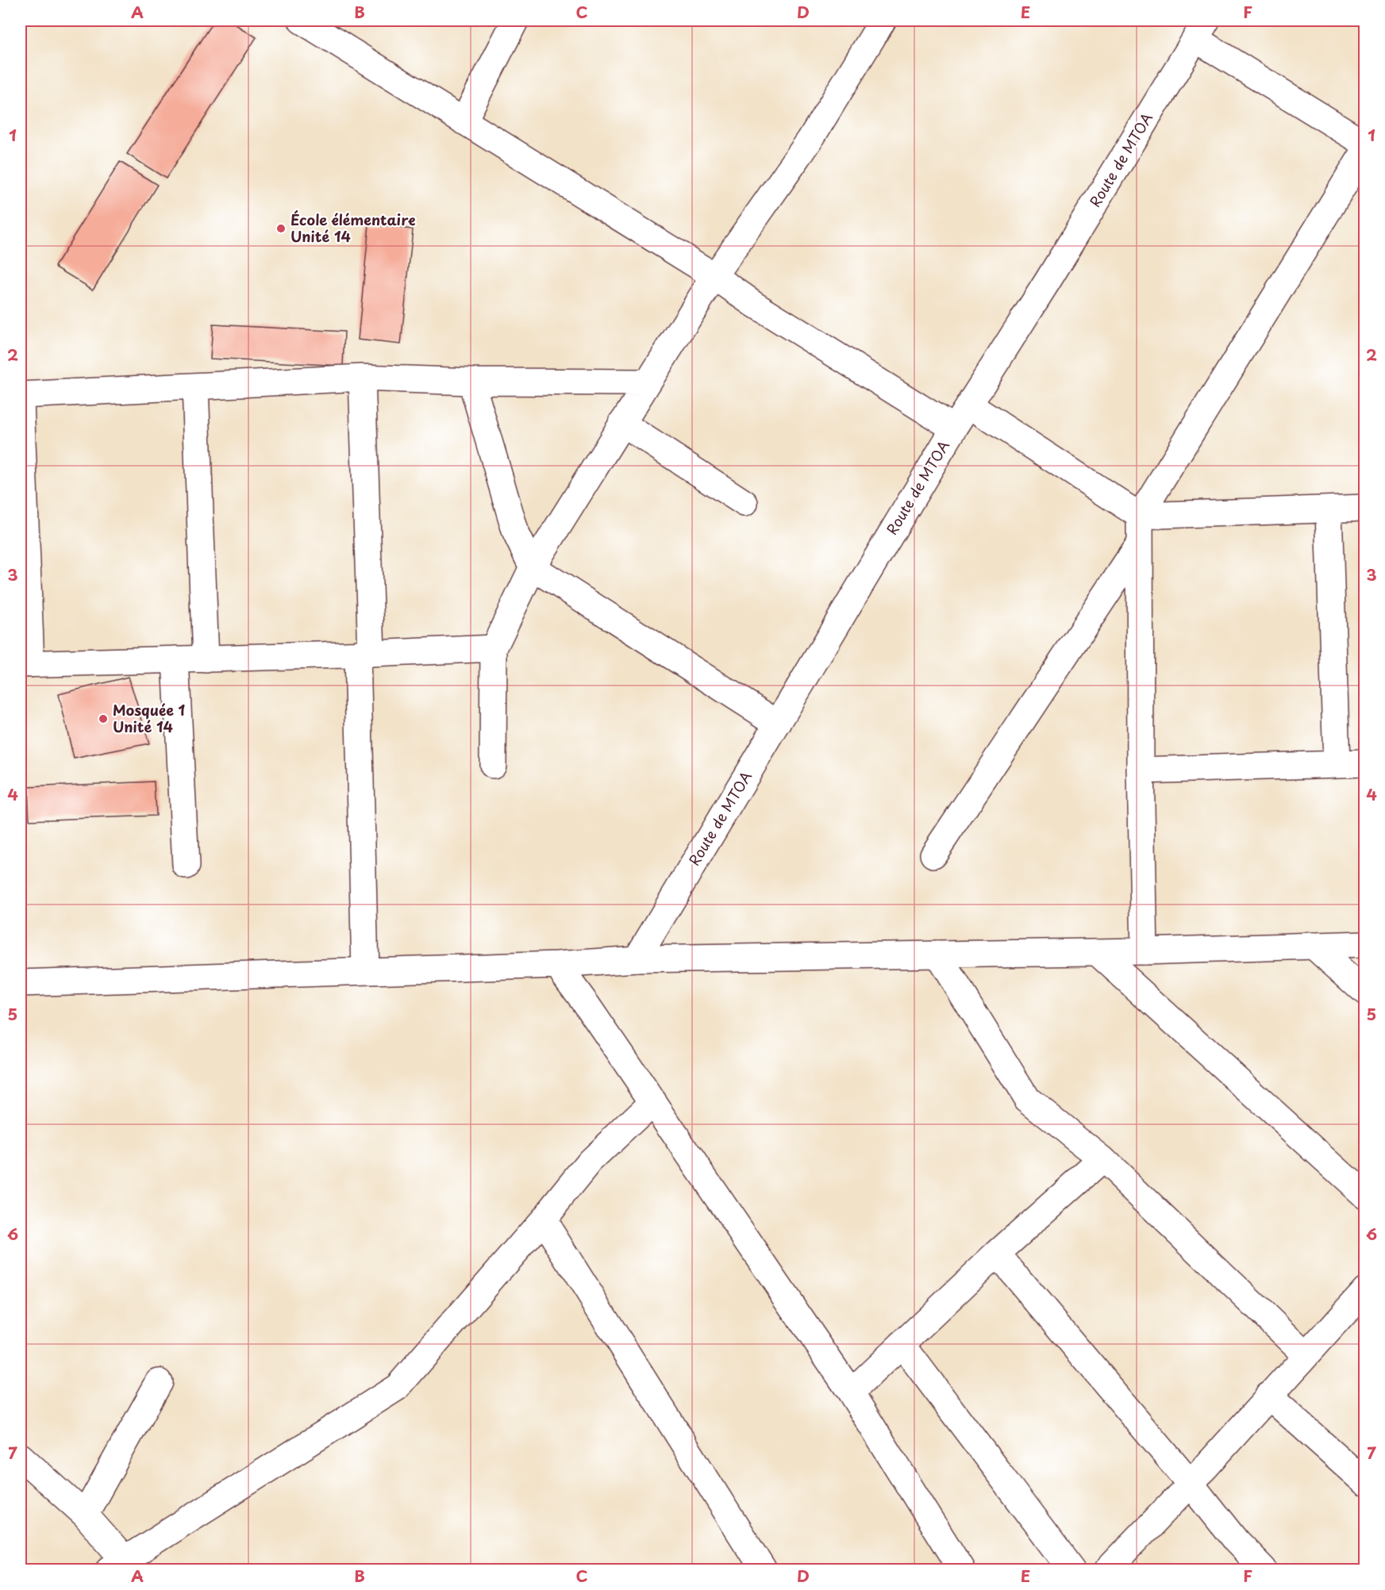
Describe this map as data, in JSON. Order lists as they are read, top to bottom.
{
  "streets": {
    "street": ["Route de MTOA"]
  },
  "places": ["École élémentaire Unité 14", "Mosquée 1 Unité 14"],
  "grid": {
    "columns": [
      "A",
      "B",
      "C",
      "D",
      "E",
      "F"
    ],
    "rows": [
      "1",
      "2",
      "3",
      "4",
      "5",
      "6",
      "7"
    ]
  }
}
